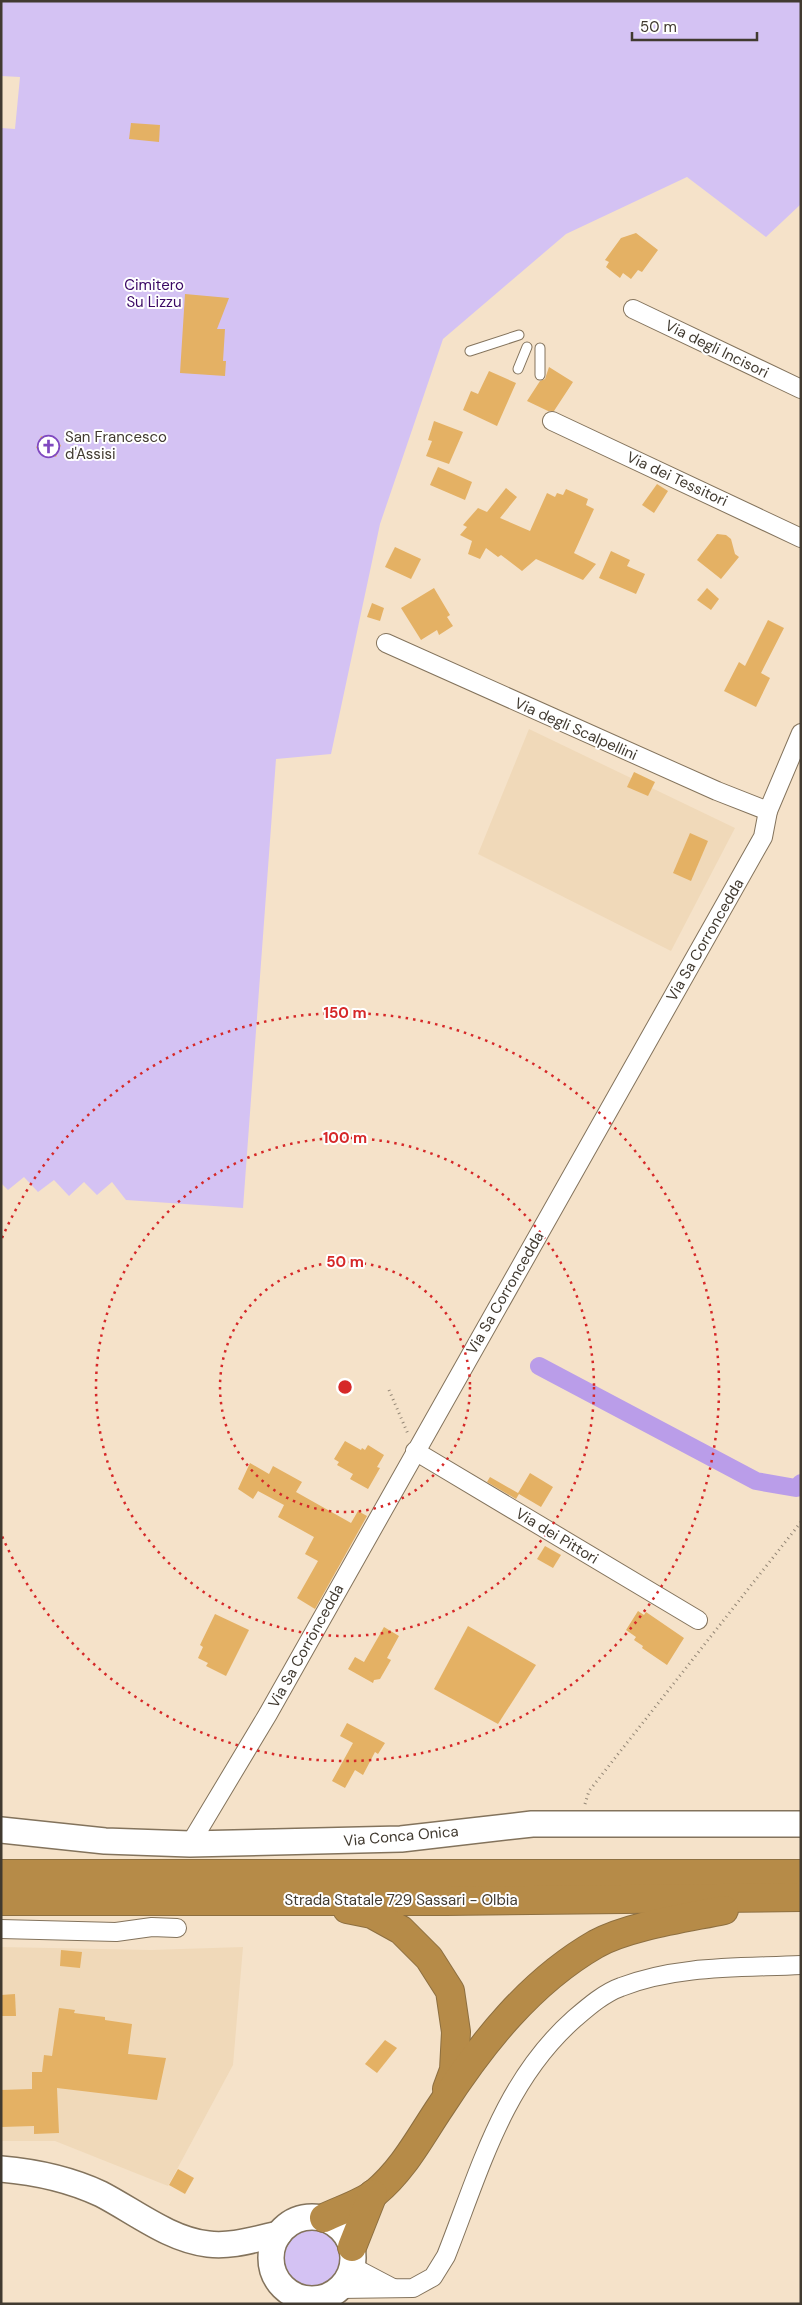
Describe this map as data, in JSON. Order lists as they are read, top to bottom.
{
  "streets": {
    "highway": ["Strada Statale 729 Sassari - Olbia"],
    "street": [
      "Via degli Incisori",
      "Via dei Tessitori",
      "Via degli Scalpellini",
      "Via Sa Corroncedda",
      "Via dei Pittori",
      "Via Conca Onica"
    ]
  },
  "crossings": [
    ["Via degli Scalpellini", "Via Sa Corroncedda"],
    ["Via Sa Corroncedda", "Via dei Pittori"],
    ["Via Sa Corroncedda", "Via Conca Onica"]
  ],
  "parks": ["Cimitero Su Lizzu"],
  "places": {
    "church": ["San Francesco d'Assisi"]
  },
  "scale_bar": "50 m",
  "rings": ["150 m", "100 m", "50 m"]
}
